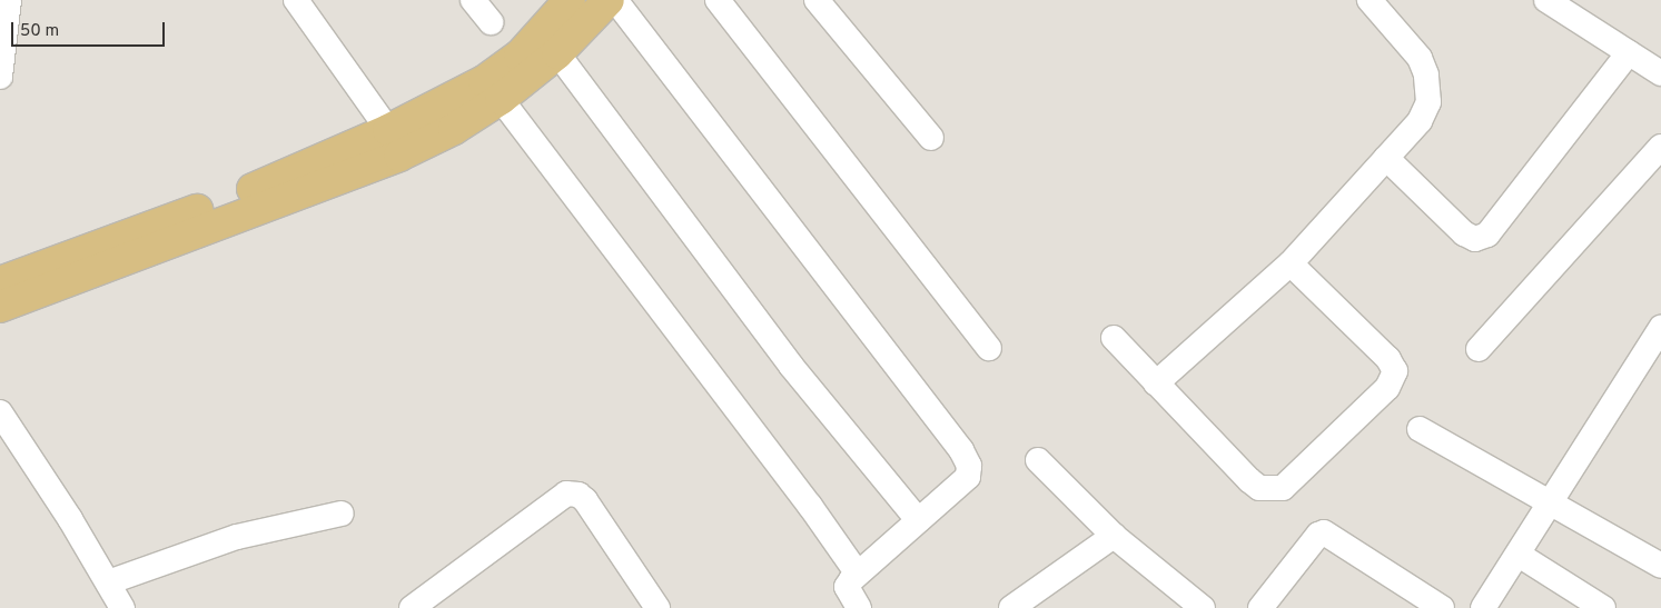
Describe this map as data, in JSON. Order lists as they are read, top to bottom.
{
  "scale_bar": "50 m"
}
